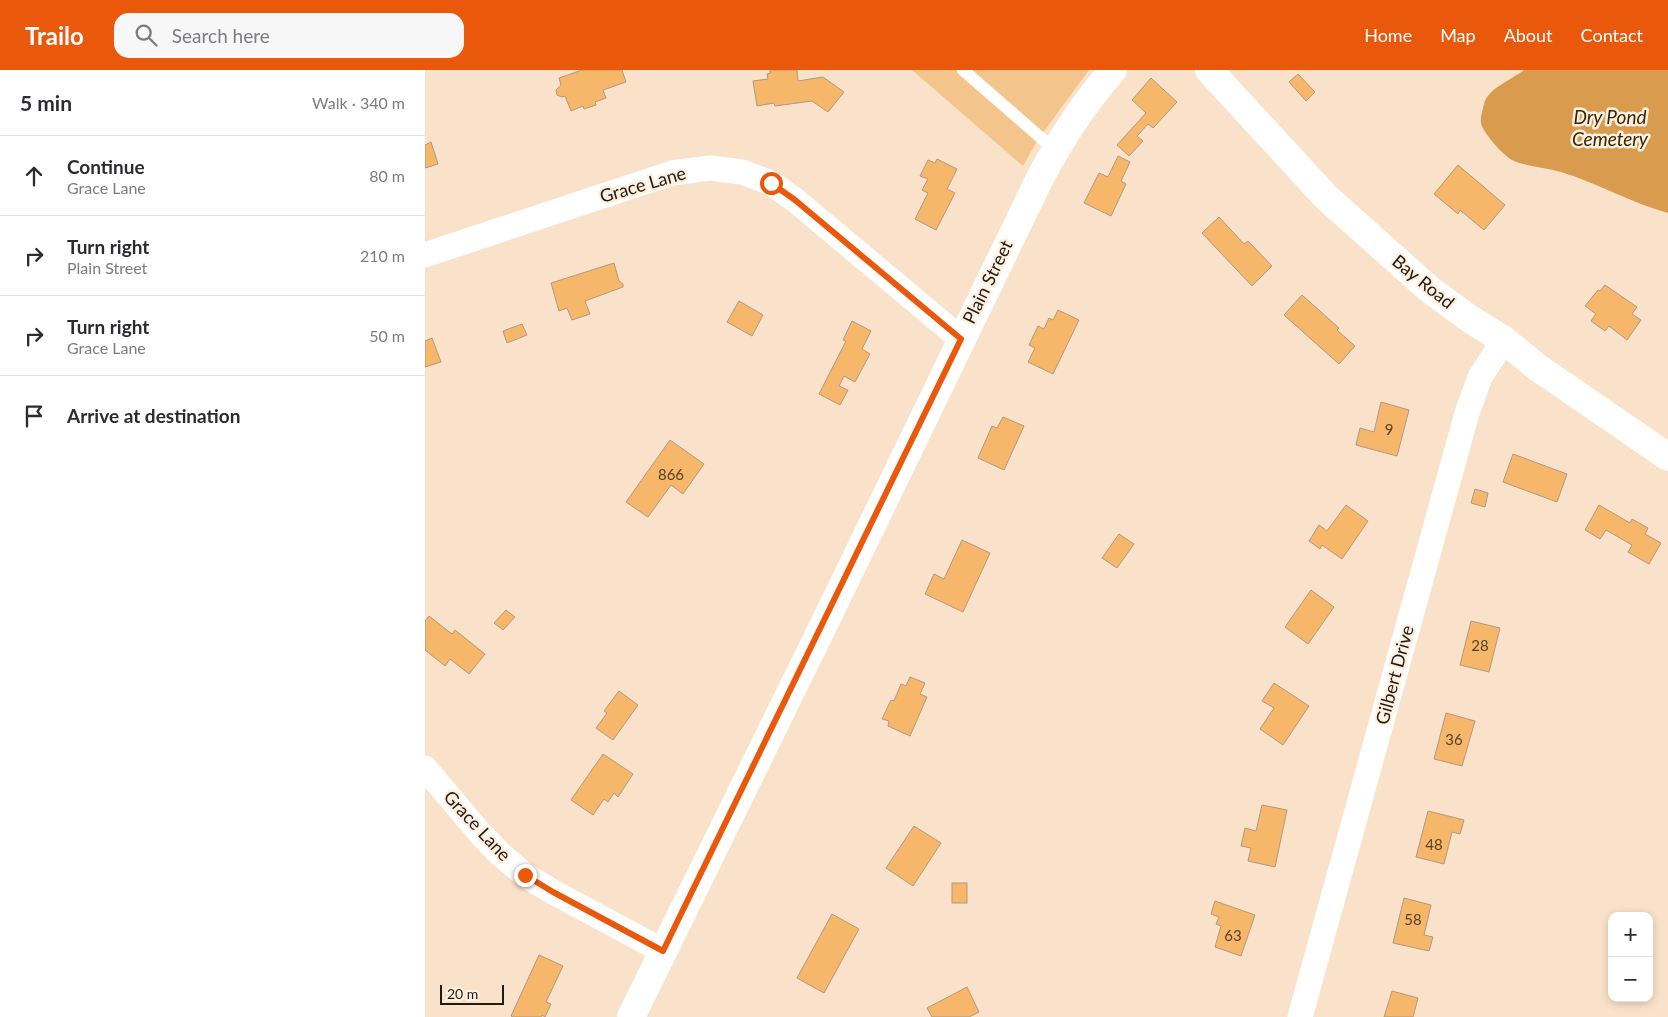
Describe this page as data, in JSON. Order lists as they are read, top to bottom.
{
  "streets": {
    "street": [
      "Grace Lane",
      "Plain Street",
      "Bay Road",
      "Gilbert Drive"
    ]
  },
  "crossings": [
    ["Grace Lane", "Plain Street"],
    ["Bay Road", "Gilbert Drive"]
  ],
  "water": ["Dry Pond Cemetery"],
  "house_numbers": [
    "9",
    "866",
    "28",
    "36",
    "48",
    "58",
    "63"
  ],
  "scale_bar": "20 m",
  "page": {
    "header": "Trailo",
    "search": "Search here",
    "nav": [
      "Home",
      "Map",
      "About",
      "Contact"
    ],
    "heading": ["5 min", "Walk · 340 m"],
    "list": [
      ["Continue", "Grace Lane", "80 m"],
      ["Turn right", "Plain Street", "210 m"],
      ["Turn right", "Grace Lane", "50 m"],
      "Arrive at destination"
    ],
    "map_buttons": ["+", "−"],
    "scale": "20 m"
  }
}
